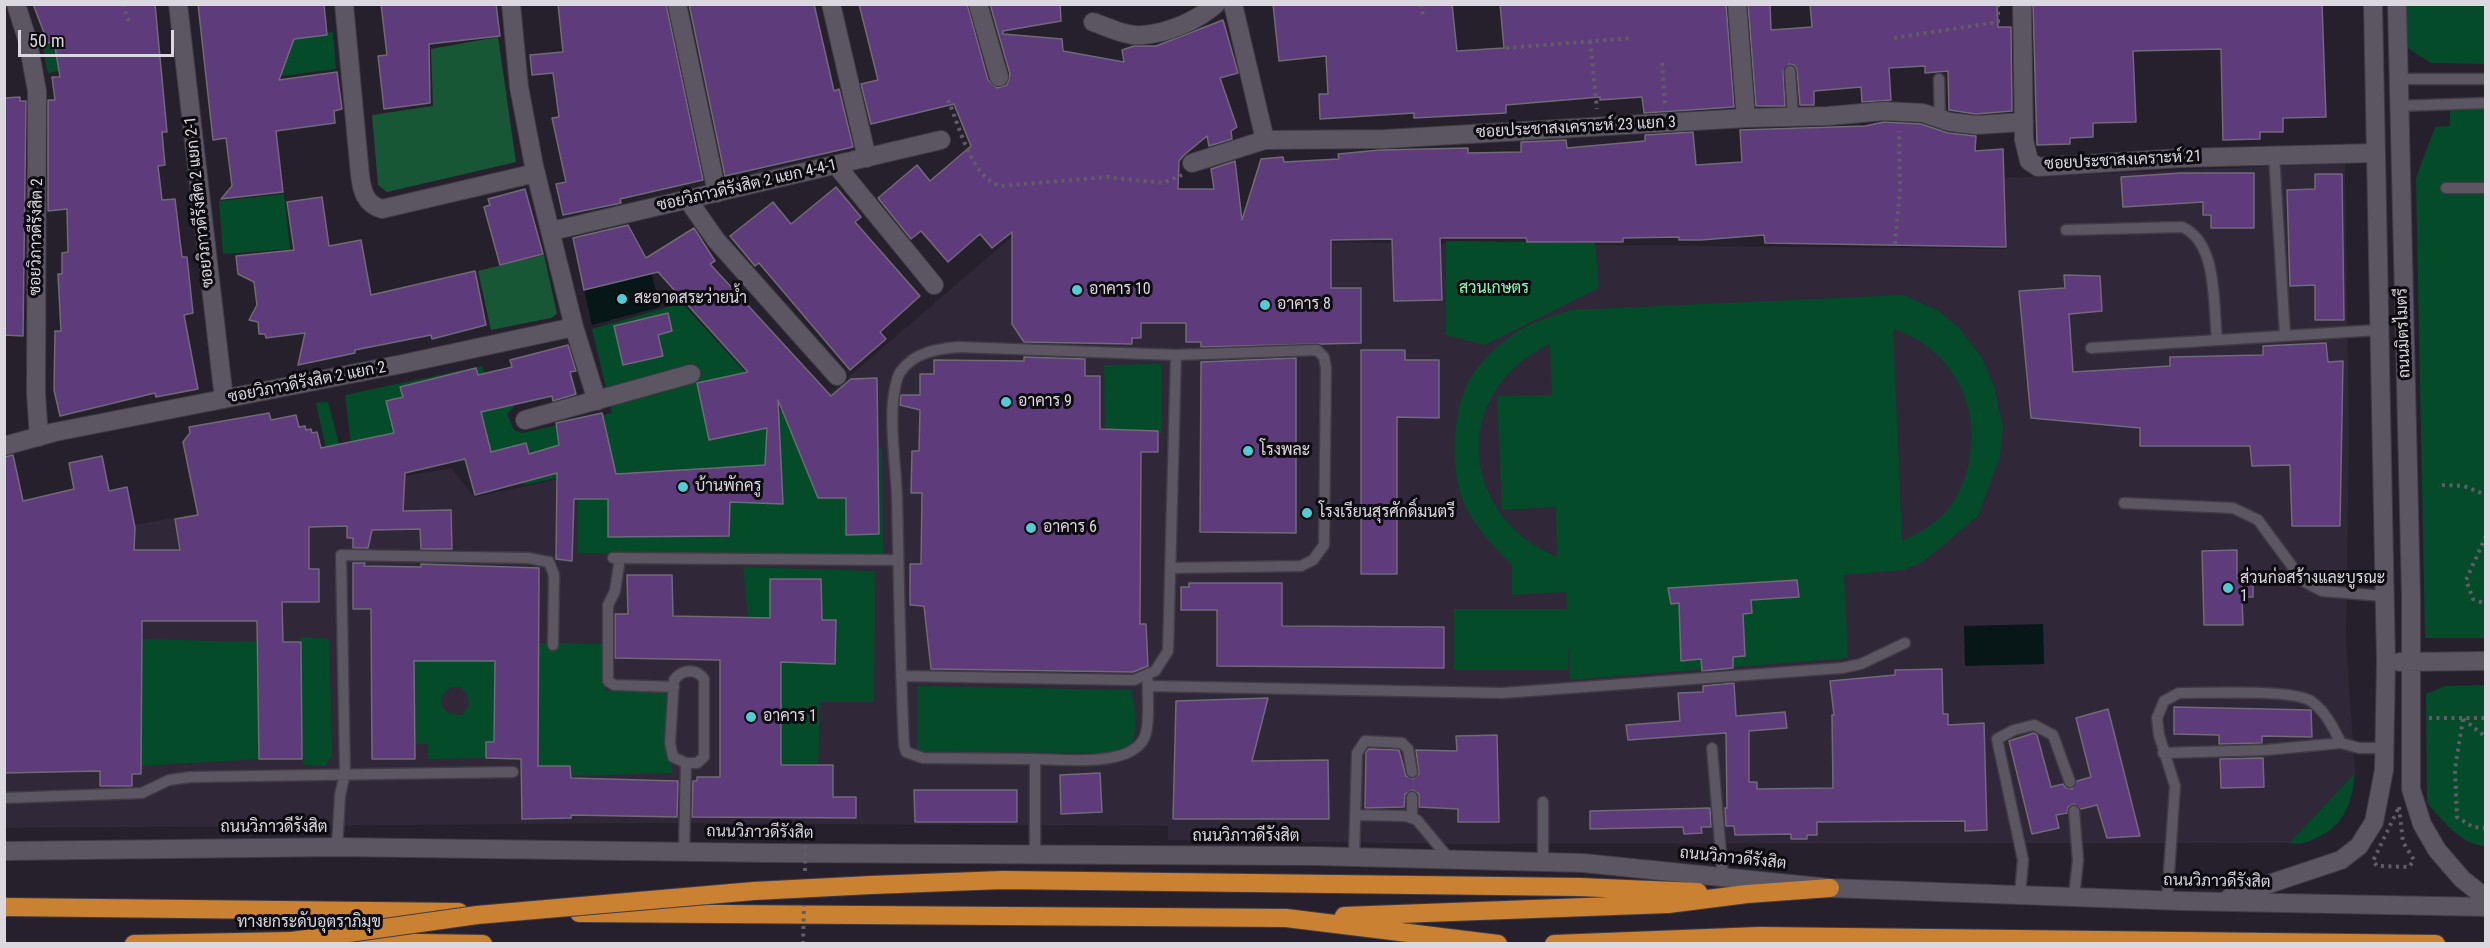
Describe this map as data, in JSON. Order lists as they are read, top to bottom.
{
  "streets": {
    "highway": ["ทางยกระดับอุตราภิมุข"],
    "street": [
      "ซอยประชาสงเคราะห์ 23 แยก 3",
      "ซอยประชาสงเคราะห์ 21",
      "ซอยวิภาวดีรังสิต 2 แยก 4-4-1",
      "ซอยวิภาวดีรังสิต 2 แยก 2-1",
      "ซอยวิภาวดีรังสิต 2",
      "ถนนมิตรไมตรี",
      "ซอยวิภาวดีรังสิต 2 แยก 2",
      "ถนนวิภาวดีรังสิต"
    ]
  },
  "crossings": [
    ["ซอยประชาสงเคราะห์ 23 แยก 3", "ซอยประชาสงเคราะห์ 21"],
    ["ซอยประชาสงเคราะห์ 21", "ถนนมิตรไมตรี"],
    ["ซอยวิภาวดีรังสิต 2 แยก 2-1", "ซอยวิภาวดีรังสิต 2 แยก 2"],
    ["ซอยวิภาวดีรังสิต 2", "ซอยวิภาวดีรังสิต 2 แยก 2"]
  ],
  "parks": ["สวนเกษตร"],
  "places": [
    "อาคาร 10",
    "สะอาดสระว่ายน้ำ",
    "อาคาร 8",
    "อาคาร 9",
    "โรงพละ",
    "บ้านพักครู",
    "โรงเรียนสุรศักดิ์มนตรี",
    "อาคาร 6",
    "ส่วนก่อสร้างและบูรณะ 1",
    "อาคาร 1"
  ],
  "scale_bar": "50 m"
}
